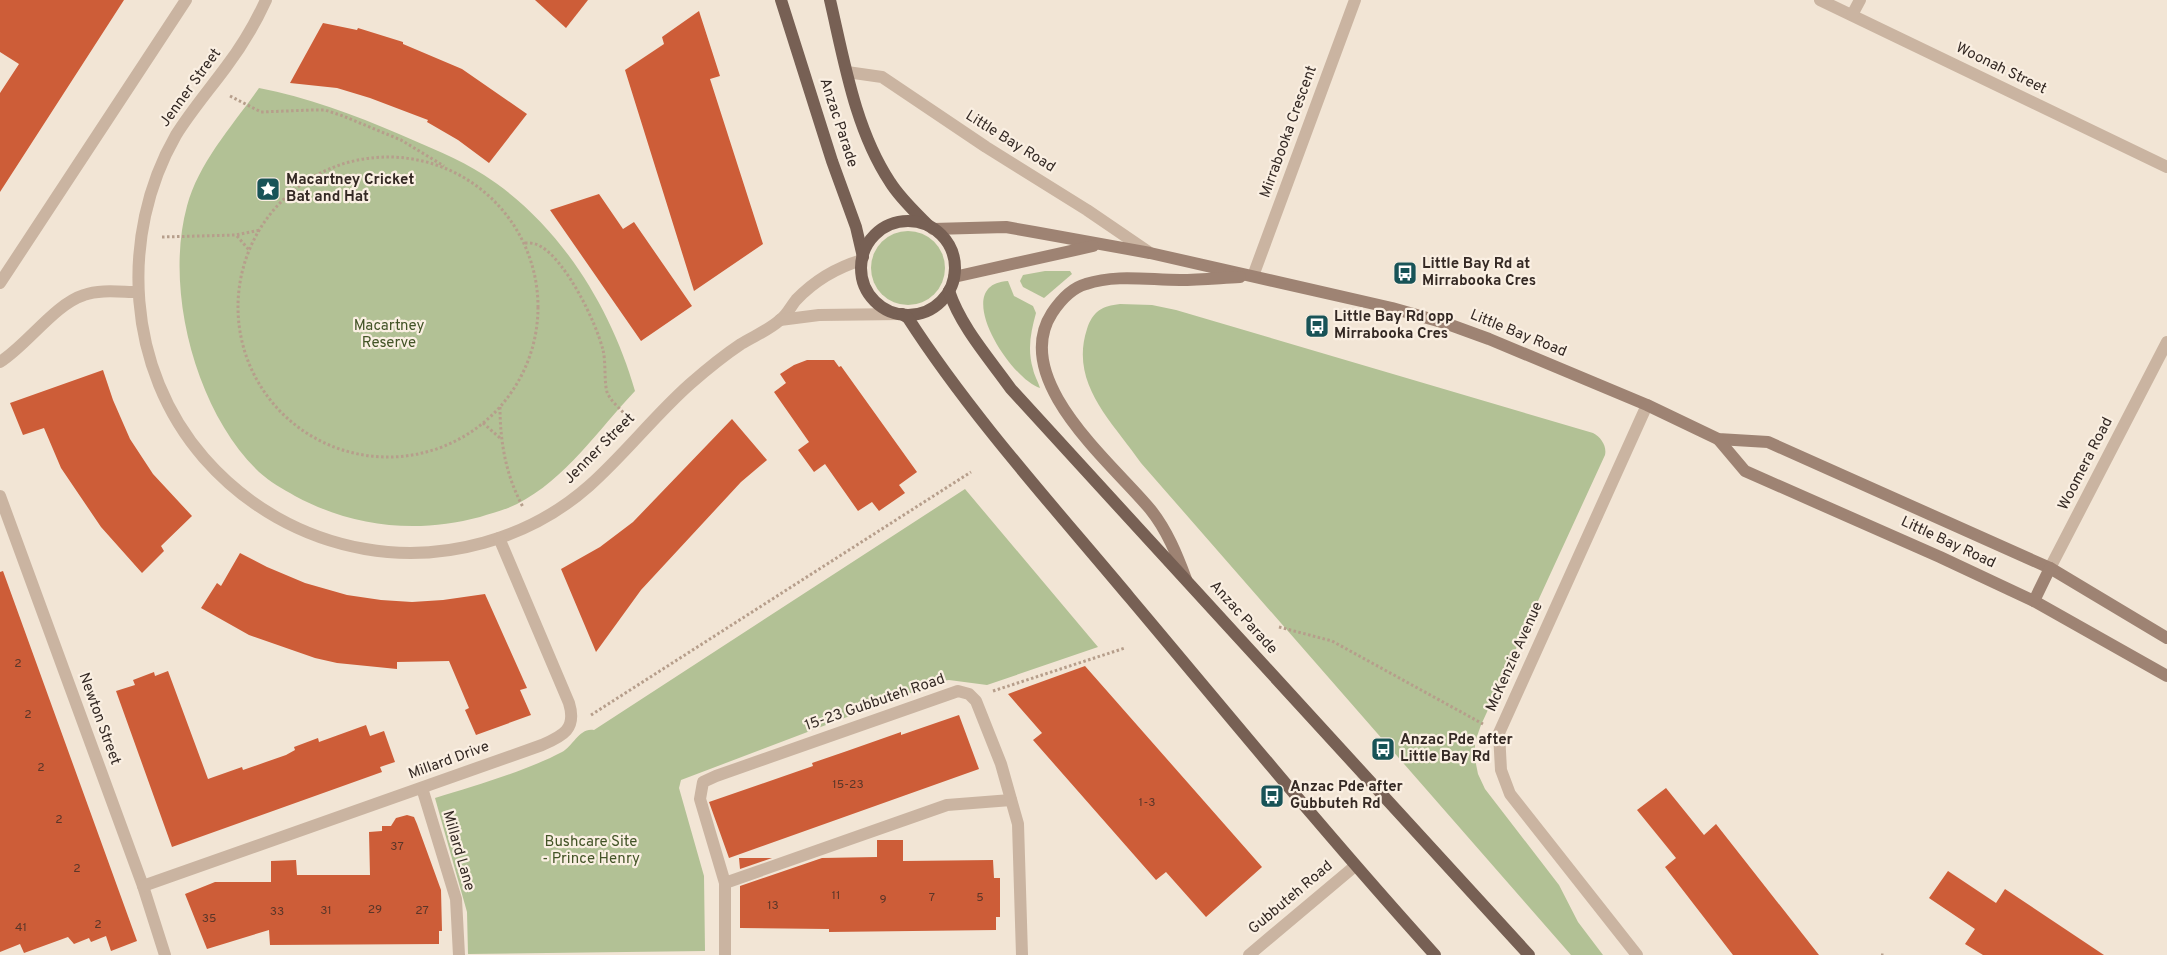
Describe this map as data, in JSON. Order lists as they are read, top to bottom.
{
  "streets": {
    "main road": ["Anzac Parade"],
    "street": [
      "Woonah Street",
      "Jenner Street",
      "Mirrabooka Crescent",
      "Little Bay Road",
      "Woomera Road",
      "McKenzie Avenue",
      "15-23 Gubbuteh Road",
      "Newton Street",
      "Millard Drive",
      "Millard Lane",
      "Gubbuteh Road"
    ]
  },
  "crossings": [
    ["Jenner Street", "Anzac Parade"],
    ["Jenner Street", "Little Bay Road"],
    ["Anzac Parade", "Little Bay Road"],
    ["Mirrabooka Crescent", "Little Bay Road"],
    ["Little Bay Road", "Woomera Road"],
    ["Little Bay Road", "McKenzie Avenue"],
    ["Newton Street", "Millard Drive"],
    ["Millard Drive", "Millard Lane"]
  ],
  "parks": ["Macartney Reserve", "Bushcare Site - Prince Henry"],
  "places": {
    "place": ["Macartney Cricket Bat and Hat"],
    "bus stop": [
      "Little Bay Rd at Mirrabooka Cres",
      "Little Bay Rd opp Mirrabooka Cres",
      "Anzac Pde after Little Bay Rd",
      "Anzac Pde after Gubbuteh Rd"
    ]
  },
  "house_numbers": [
    "2",
    "2",
    "2",
    "15-23",
    "1-3",
    "2",
    "37",
    "2",
    "11",
    "7",
    "5",
    "9",
    "13",
    "29",
    "31",
    "27",
    "33",
    "35",
    "2",
    "41"
  ]
}
